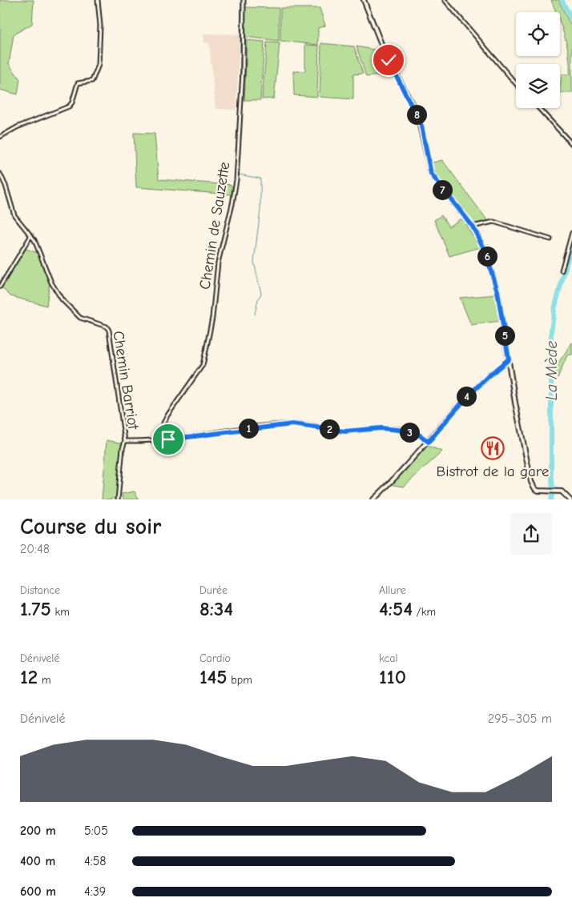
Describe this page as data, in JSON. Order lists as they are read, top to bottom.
{
  "streets": {
    "street": ["Chemin de Sauzette", "Chemin Barriot"]
  },
  "water": ["La Mède"],
  "places": {
    "restaurant": ["Bistrot de la gare"]
  },
  "page": {
    "pins": [
      "8",
      "7",
      "6",
      "5",
      "4",
      "1",
      "2",
      "3"
    ],
    "heading": ["Course du soir", "20:48"],
    "stats": [
      ["Distance", "1.75 km"],
      ["Durée", "8:34"],
      ["Allure", "4:54 /km"],
      ["Dénivelé", "12 m"],
      ["Cardio", "145 bpm"],
      ["kcal", "110"]
    ],
    "chart": ["Dénivelé", "295–305 m"],
    "list": [
      {
        "name": "200 m",
        "note": "5:05"
      },
      {
        "name": "400 m",
        "note": "4:58"
      },
      {
        "name": "600 m",
        "note": "4:39"
      }
    ]
  }
}
